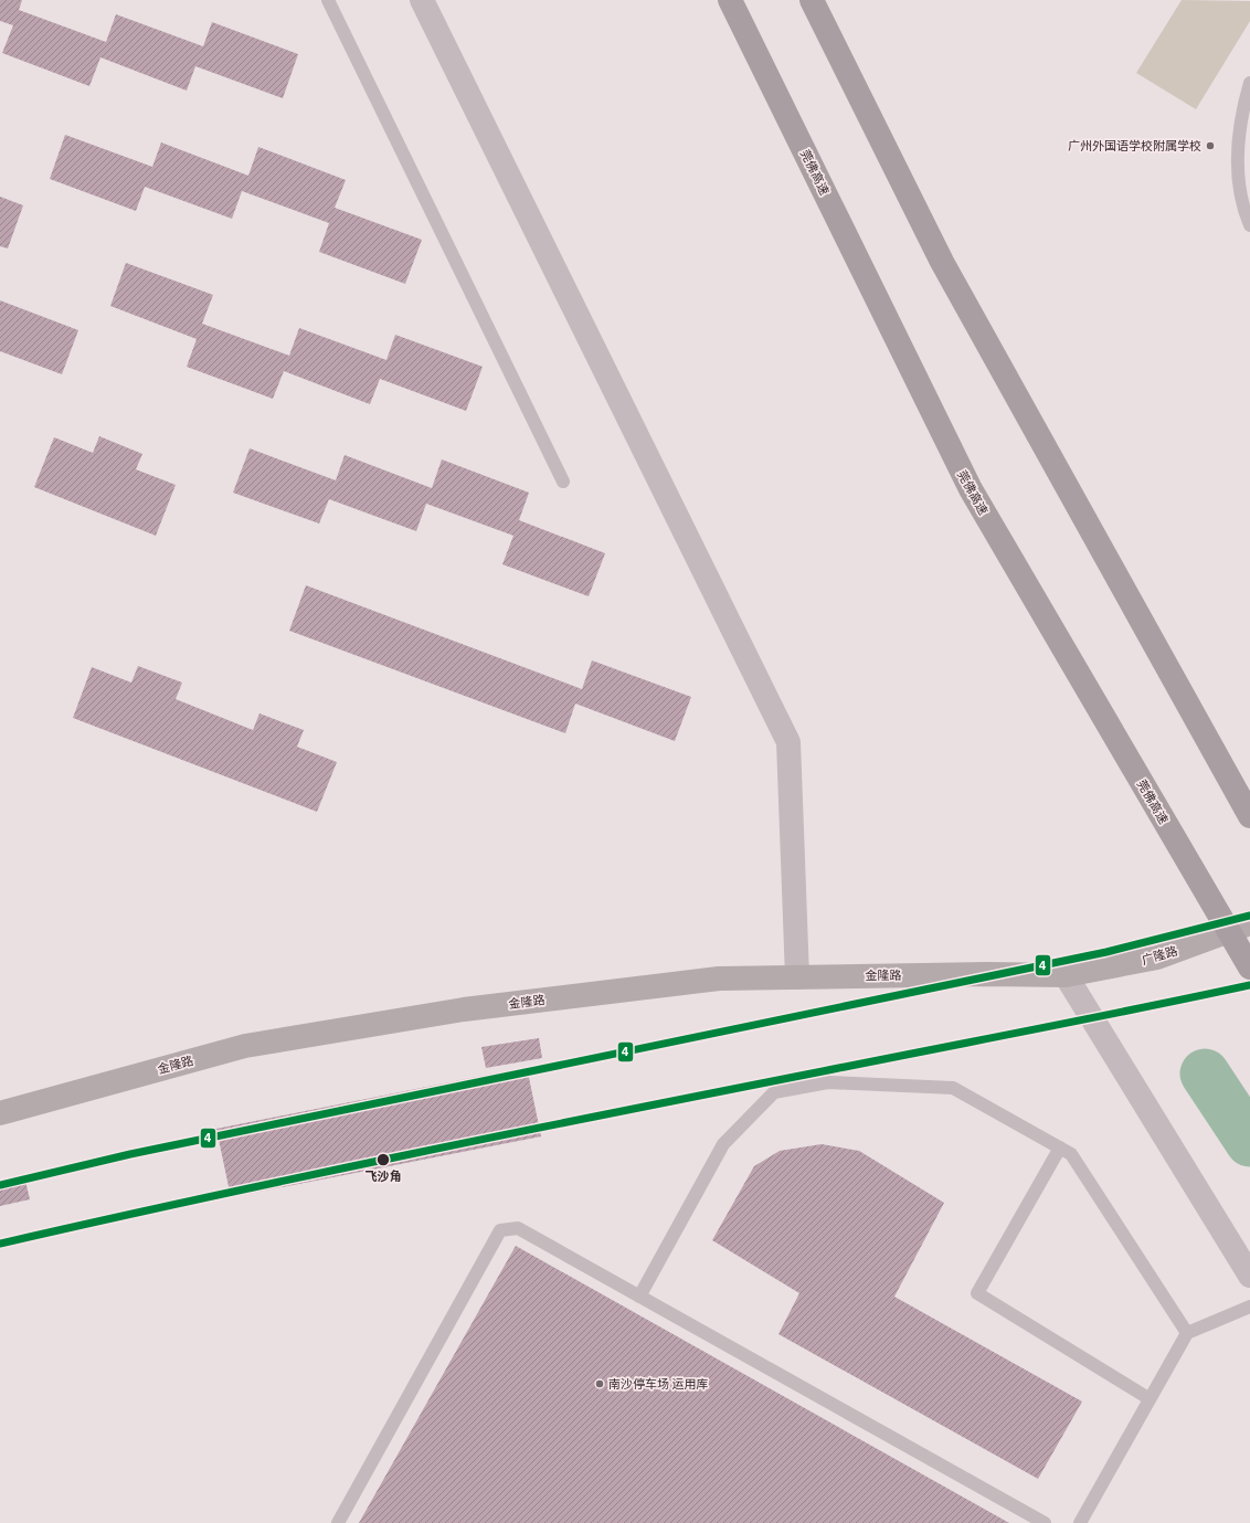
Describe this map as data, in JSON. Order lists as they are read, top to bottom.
{
  "streets": {
    "highway": ["莞佛高速"],
    "main road": ["广隆路", "金隆路"]
  },
  "crossings": [
    ["广隆路", "金隆路"]
  ],
  "places": ["广州外国语学校附属学校", "飞沙角", "南沙停车场 运用库"],
  "lines": ["transit line 4"]
}
